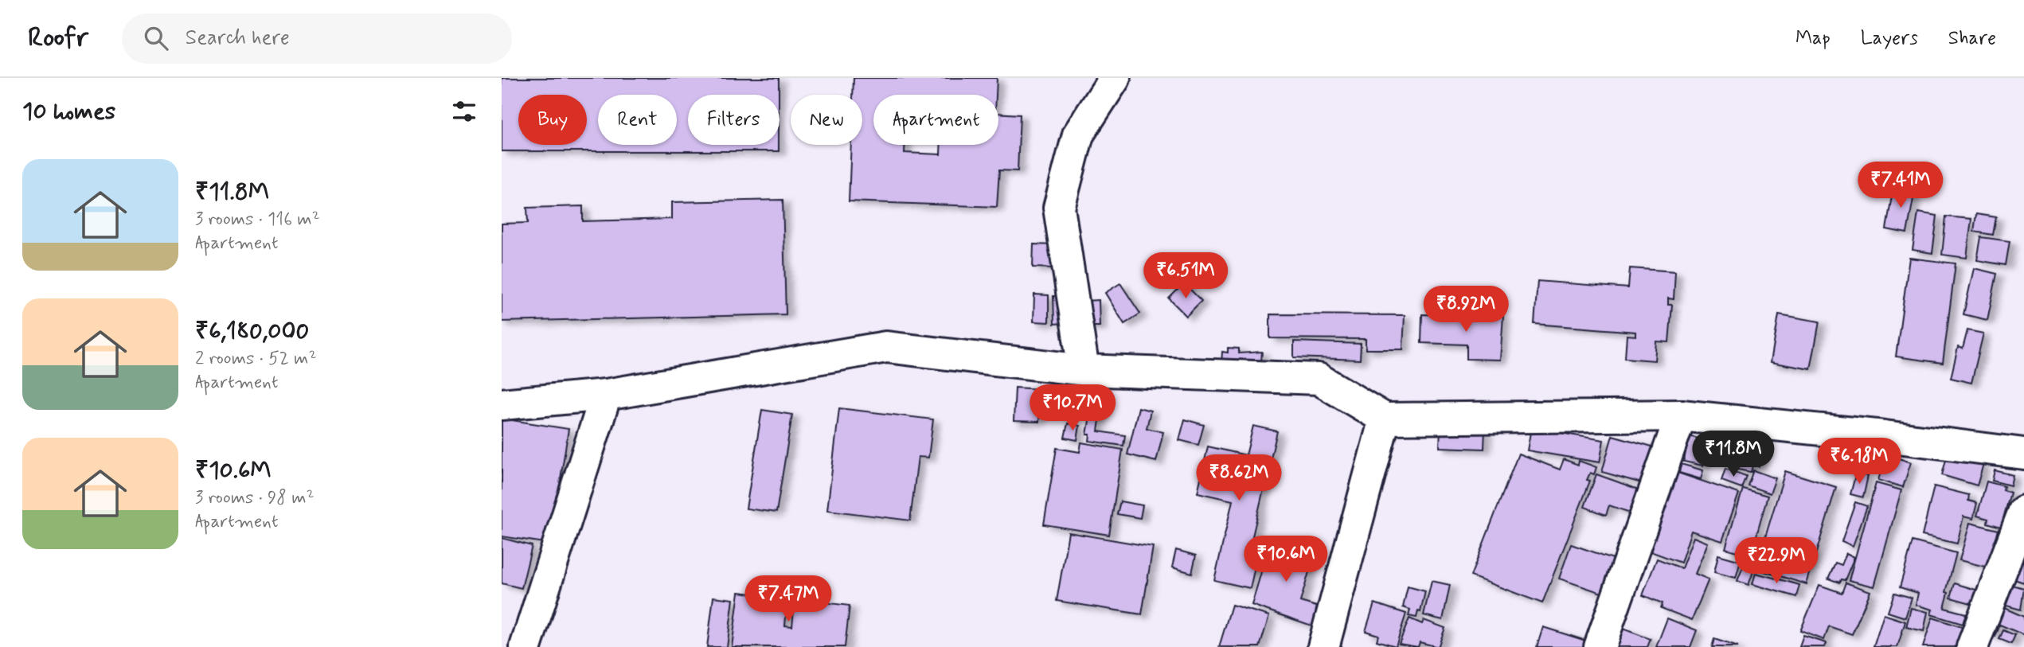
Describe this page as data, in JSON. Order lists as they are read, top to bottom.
{
  "page": {
    "header": "Roofr",
    "search": "Search here",
    "nav": ["Map", "Layers", "Share"],
    "heading": "10 homes",
    "chip": [
      "Buy",
      "Rent",
      "Filters",
      "New",
      "Apartment"
    ],
    "list": [
      {
        "name": "₹11.8M",
        "note": "3 rooms · 116 m² · Apartment"
      },
      {
        "name": "₹6,180,000",
        "note": "2 rooms · 52 m² · Apartment"
      },
      {
        "name": "₹10.6M",
        "note": "3 rooms · 98 m² · Apartment"
      }
    ],
    "price": [
      "₹7.41M",
      "₹6.51M",
      "₹8.92M",
      "₹10.7M",
      "₹11.8M",
      "₹6.18M",
      "₹8.62M",
      "₹10.6M",
      "₹22.9M",
      "₹7.47M"
    ]
  }
}
